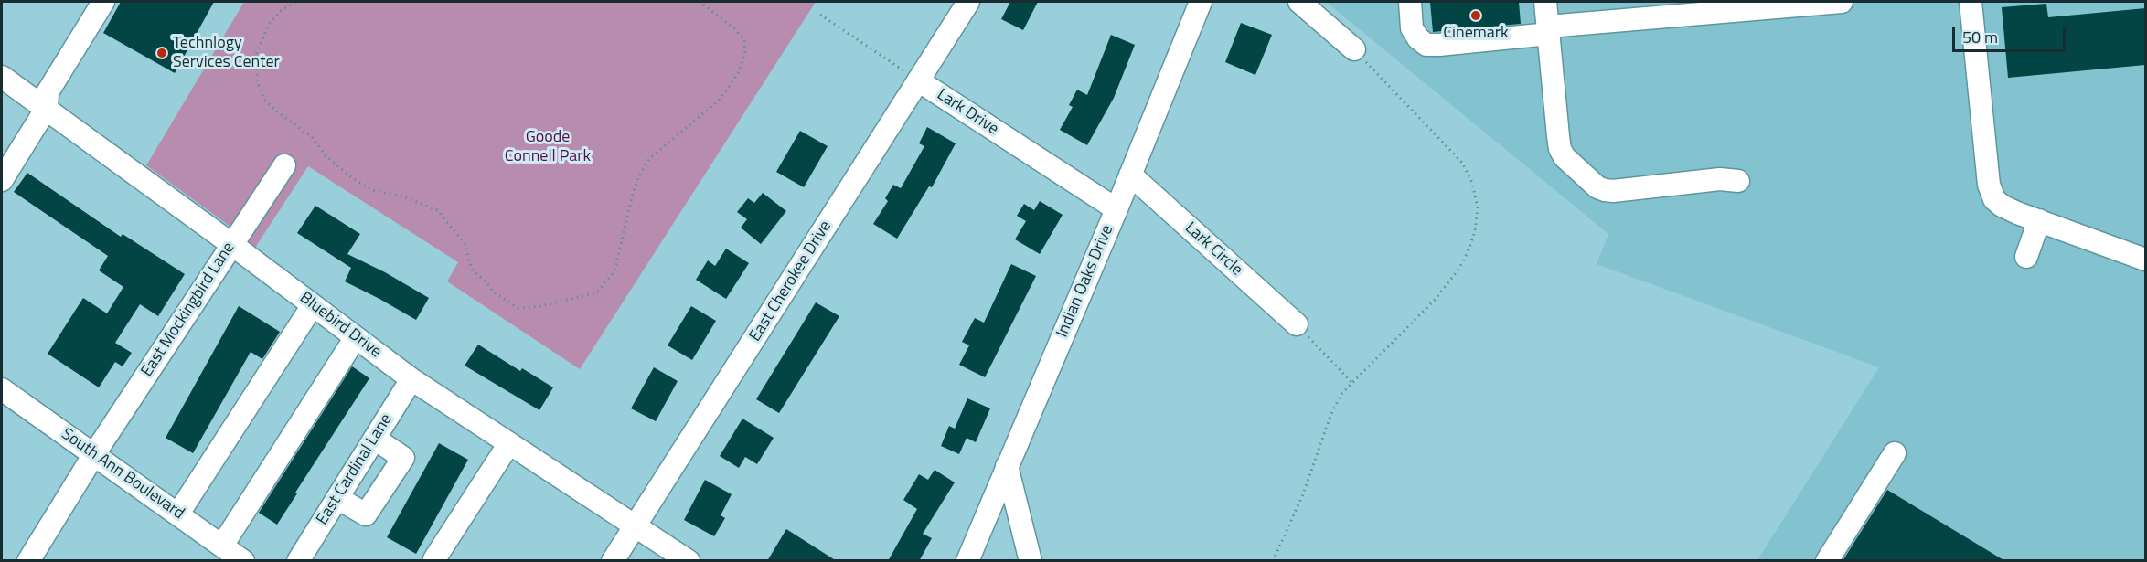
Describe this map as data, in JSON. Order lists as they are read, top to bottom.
{
  "streets": {
    "street": [
      "Lark Drive",
      "Lark Circle",
      "East Cherokee Drive",
      "Indian Oaks Drive",
      "East Mockingbird Lane",
      "Bluebird Drive",
      "East Cardinal Lane",
      "South Ann Boulevard"
    ]
  },
  "crossings": [
    ["Lark Drive", "East Cherokee Drive"],
    ["Lark Drive", "Indian Oaks Drive"],
    ["Lark Circle", "Indian Oaks Drive"],
    ["East Cherokee Drive", "Bluebird Drive"],
    ["East Mockingbird Lane", "Bluebird Drive"],
    ["East Mockingbird Lane", "South Ann Boulevard"],
    ["Bluebird Drive", "East Cardinal Lane"]
  ],
  "parks": ["Goode Connell Park"],
  "places": ["Cinemark", "Technlogy Services Center"],
  "scale_bar": "50 m"
}
